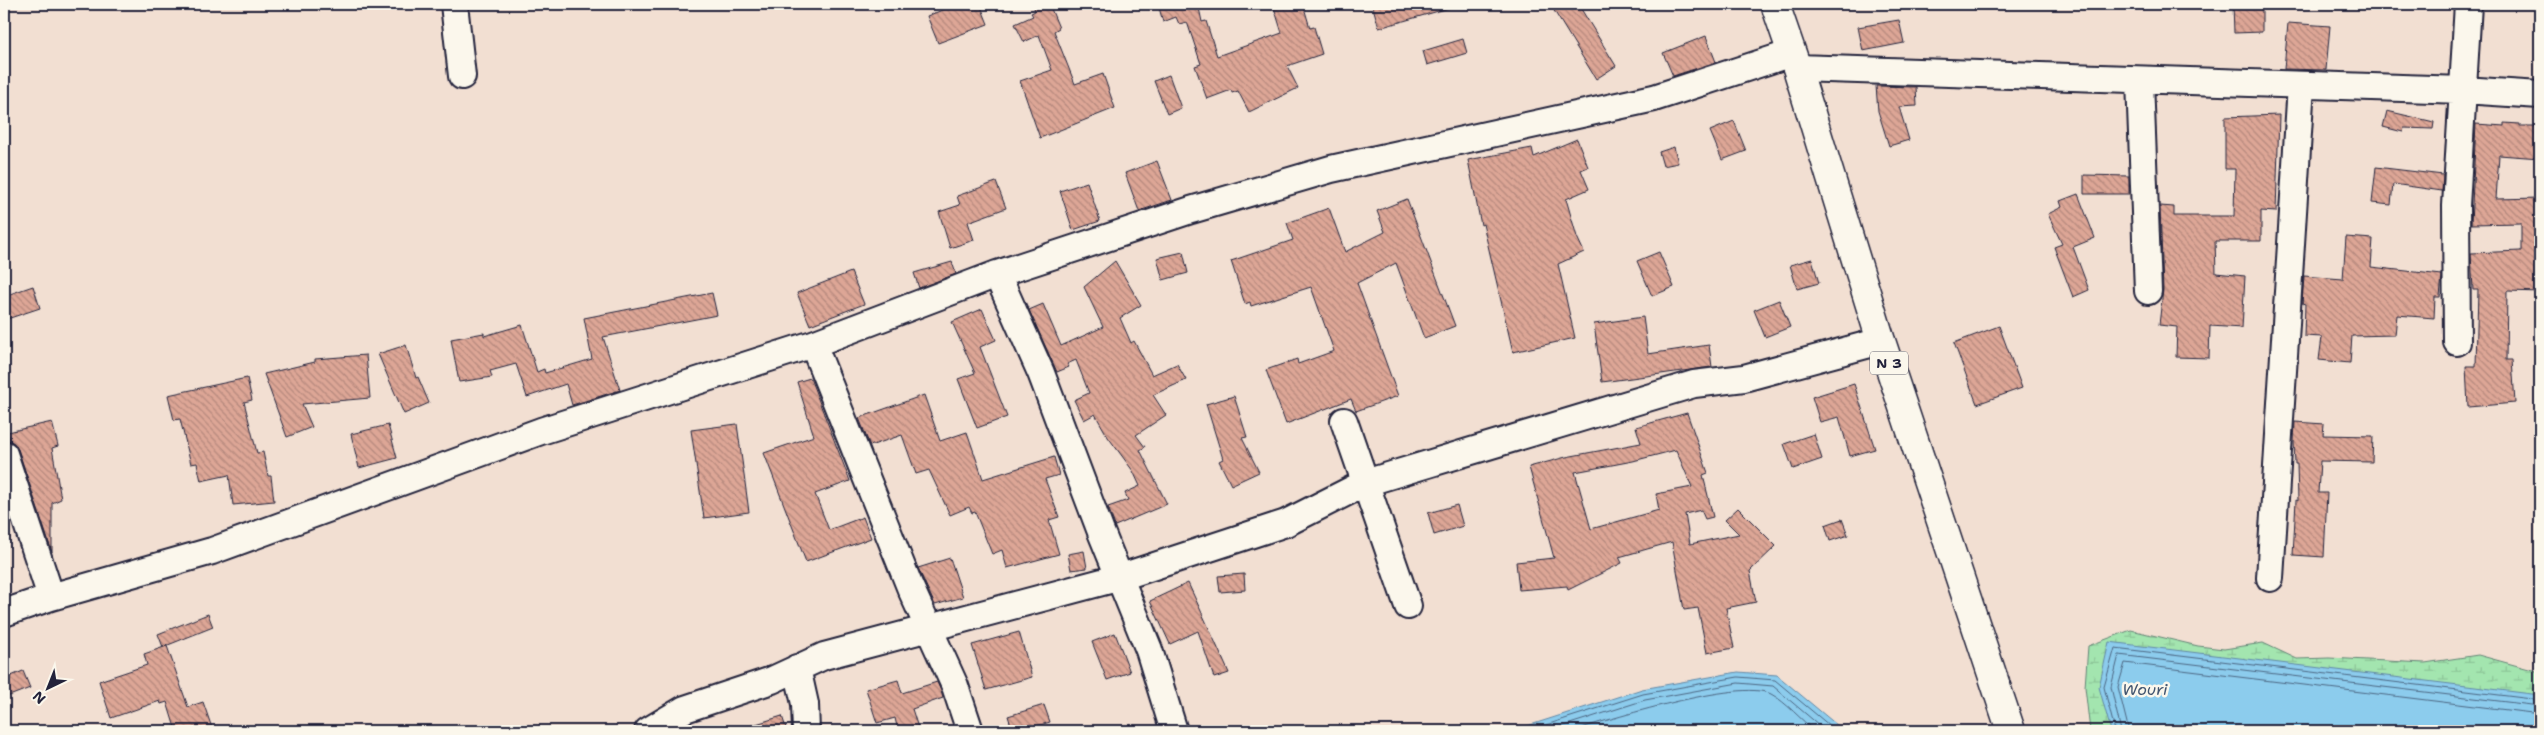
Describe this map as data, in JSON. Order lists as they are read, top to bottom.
{
  "streets": {
    "highway": ["N 3"]
  },
  "water": ["Wouri"],
  "north": "bottom left"
}
